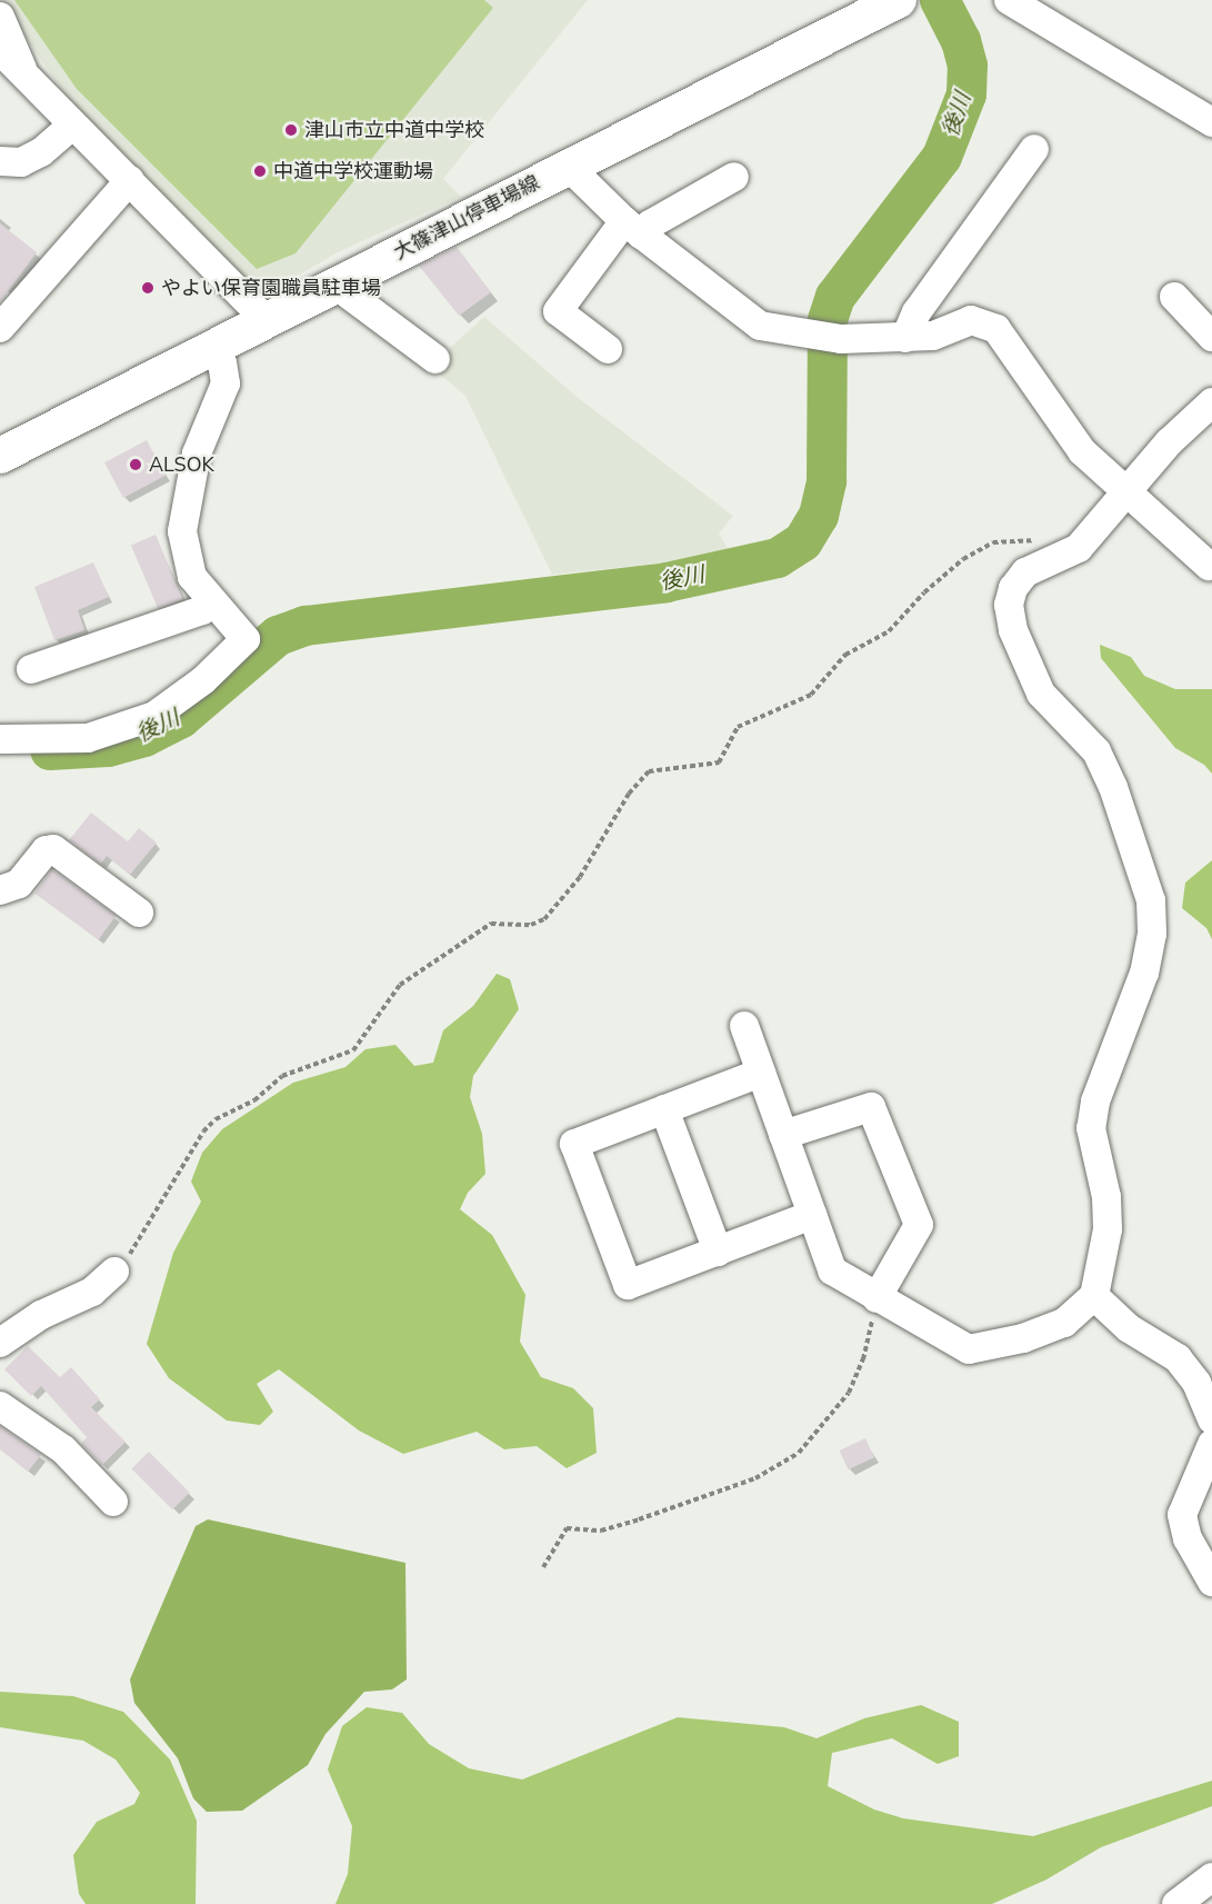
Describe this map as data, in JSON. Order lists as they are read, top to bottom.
{
  "streets": {
    "main road": ["大篠津山停車場線"]
  },
  "water": ["後川"],
  "places": [
    "津山市立中道中学校",
    "中道中学校運動場",
    "やよい保育園職員駐車場",
    "ALSOK"
  ]
}
